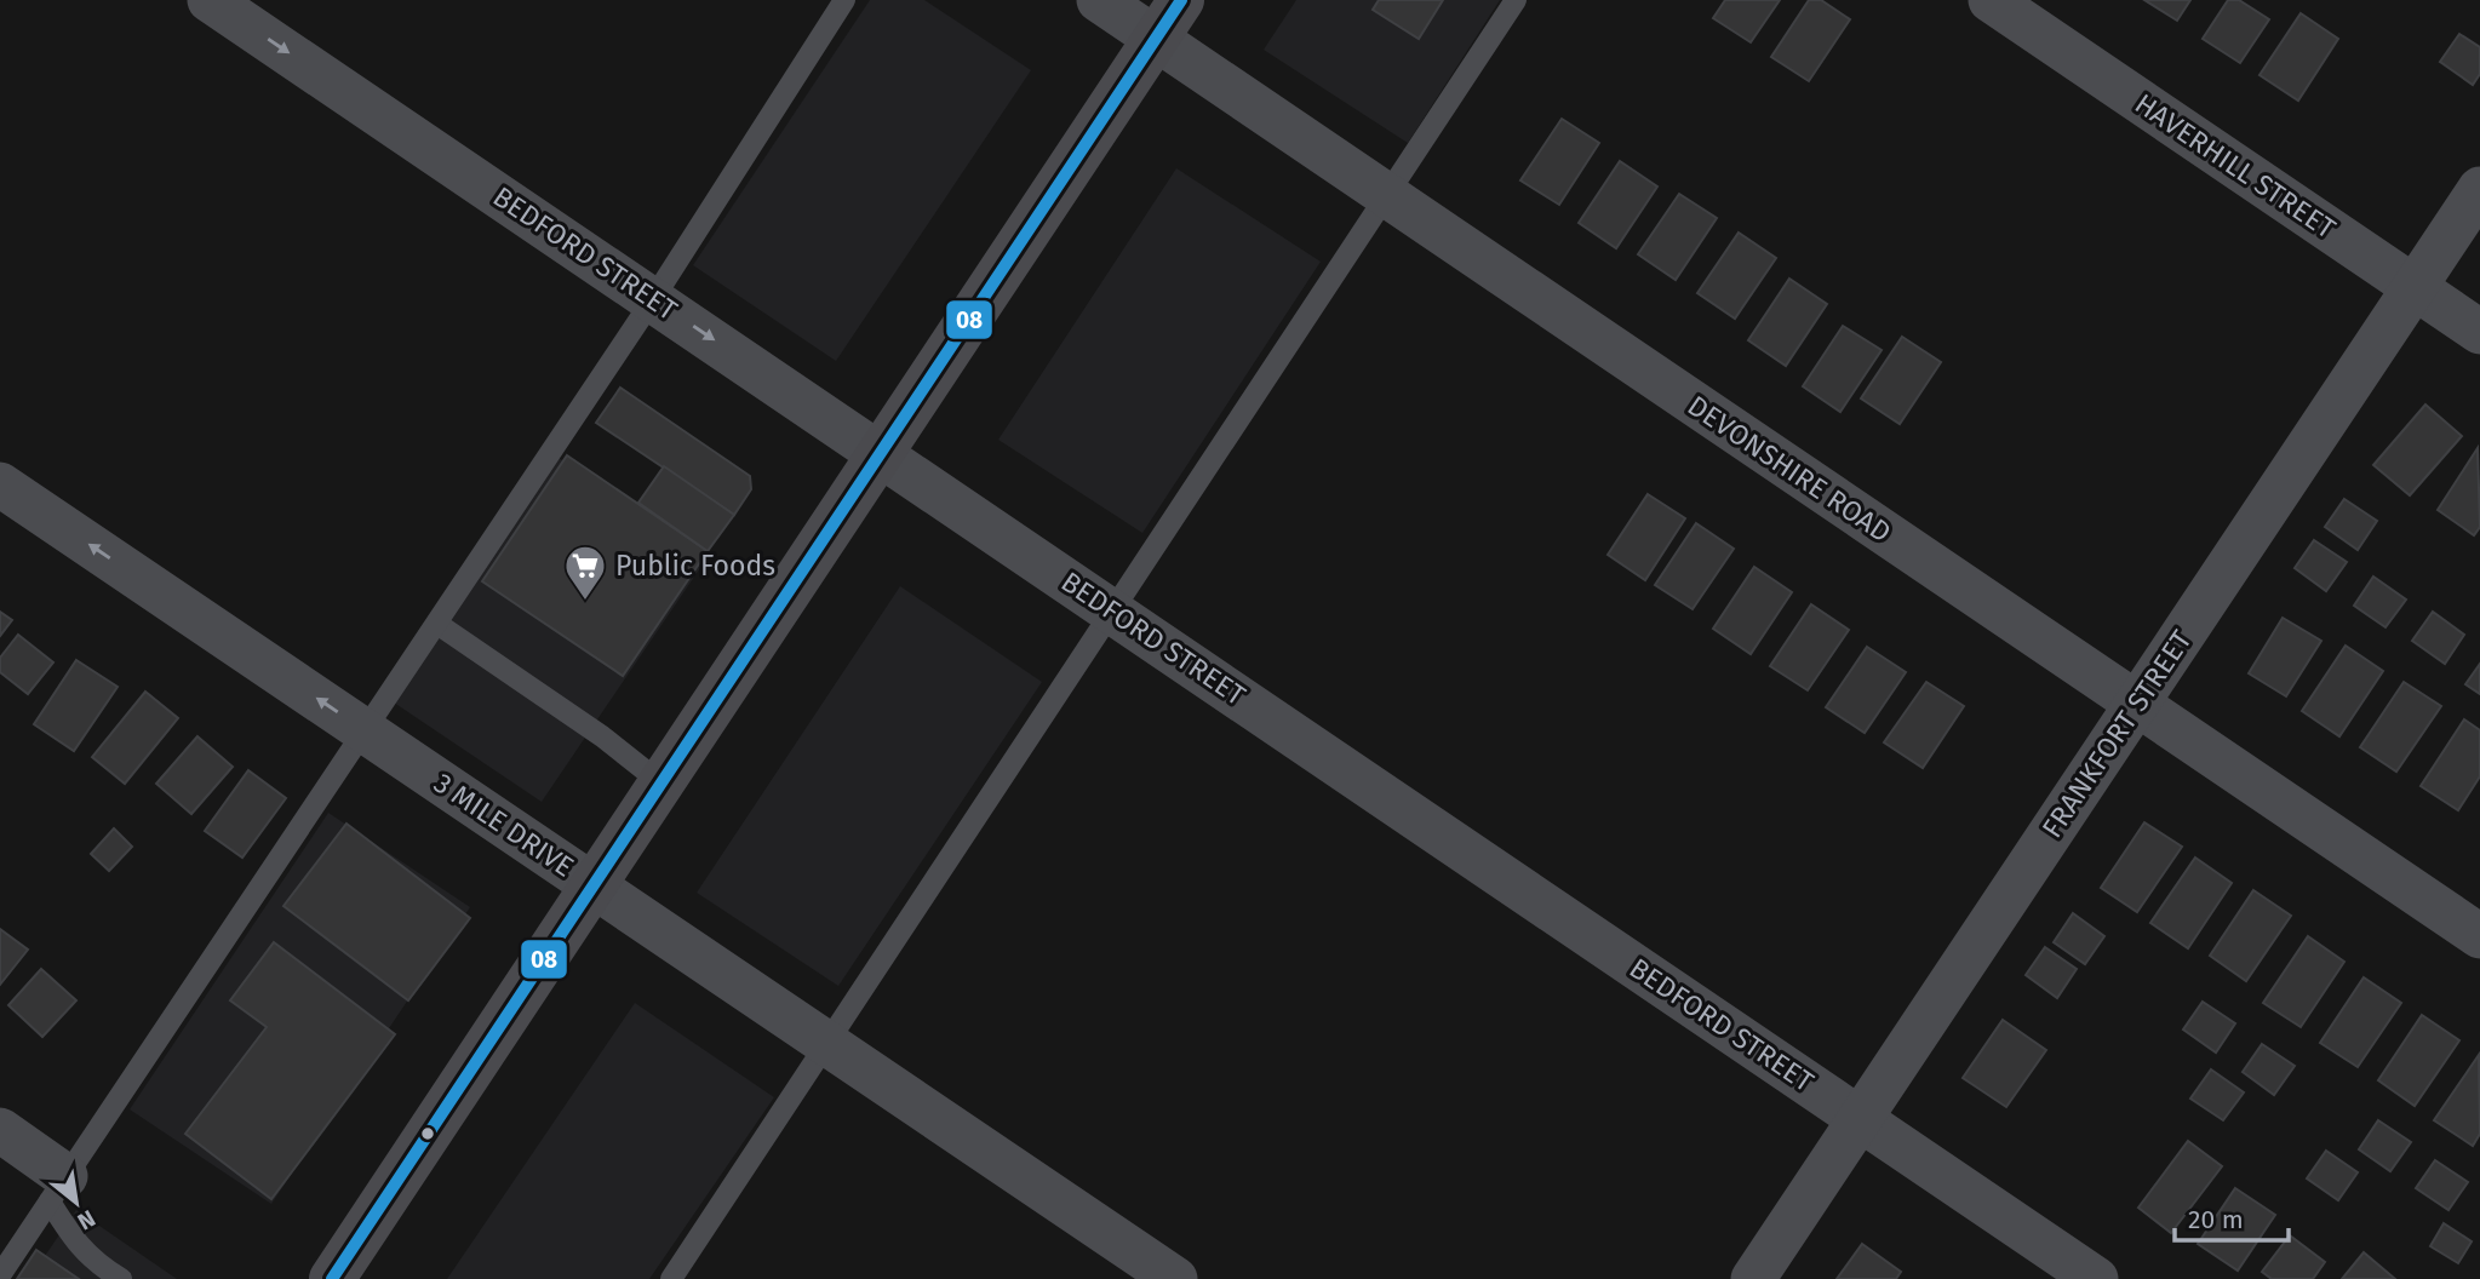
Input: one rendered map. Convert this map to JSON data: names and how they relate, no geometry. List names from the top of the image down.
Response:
{
  "streets": {
    "street": [
      "HAVERHILL STREET",
      "BEDFORD STREET",
      "DEVONSHIRE ROAD",
      "FRANKFORT STREET",
      "3 MILE DRIVE"
    ]
  },
  "crossings": [
    ["HAVERHILL STREET", "FRANKFORT STREET"],
    ["BEDFORD STREET", "FRANKFORT STREET"],
    ["DEVONSHIRE ROAD", "FRANKFORT STREET"]
  ],
  "one_way": ["BEDFORD STREET"],
  "places": {
    "supermarket": ["Public Foods"]
  },
  "lines": ["transit line 08"],
  "scale_bar": "20 m",
  "north": "bottom right"
}
